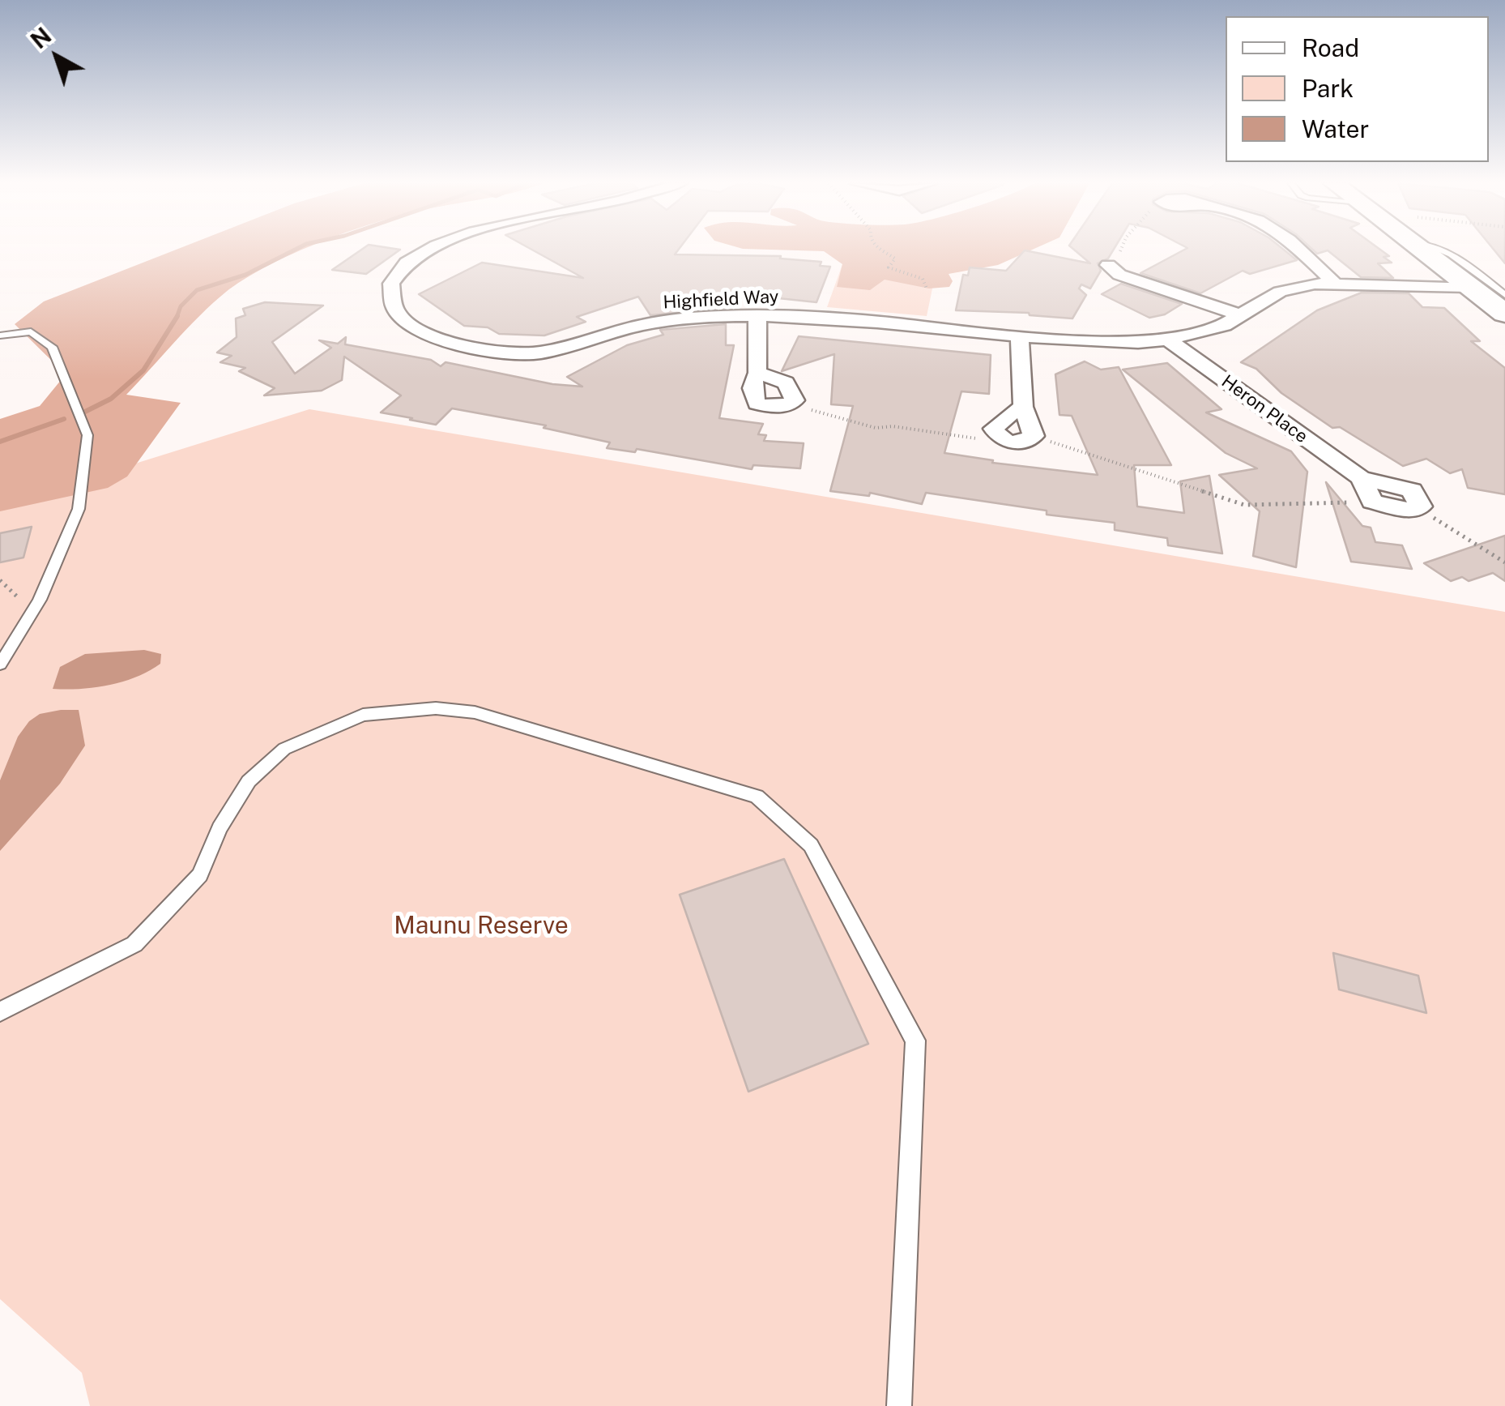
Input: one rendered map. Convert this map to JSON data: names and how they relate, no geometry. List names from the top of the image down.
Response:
{
  "streets": {
    "street": ["Highfield Way", "Heron Place"]
  },
  "crossings": [
    ["Highfield Way", "Heron Place"]
  ],
  "parks": ["Maunu Reserve"],
  "legend": ["Road", "Park", "Water"],
  "north": "top left"
}
